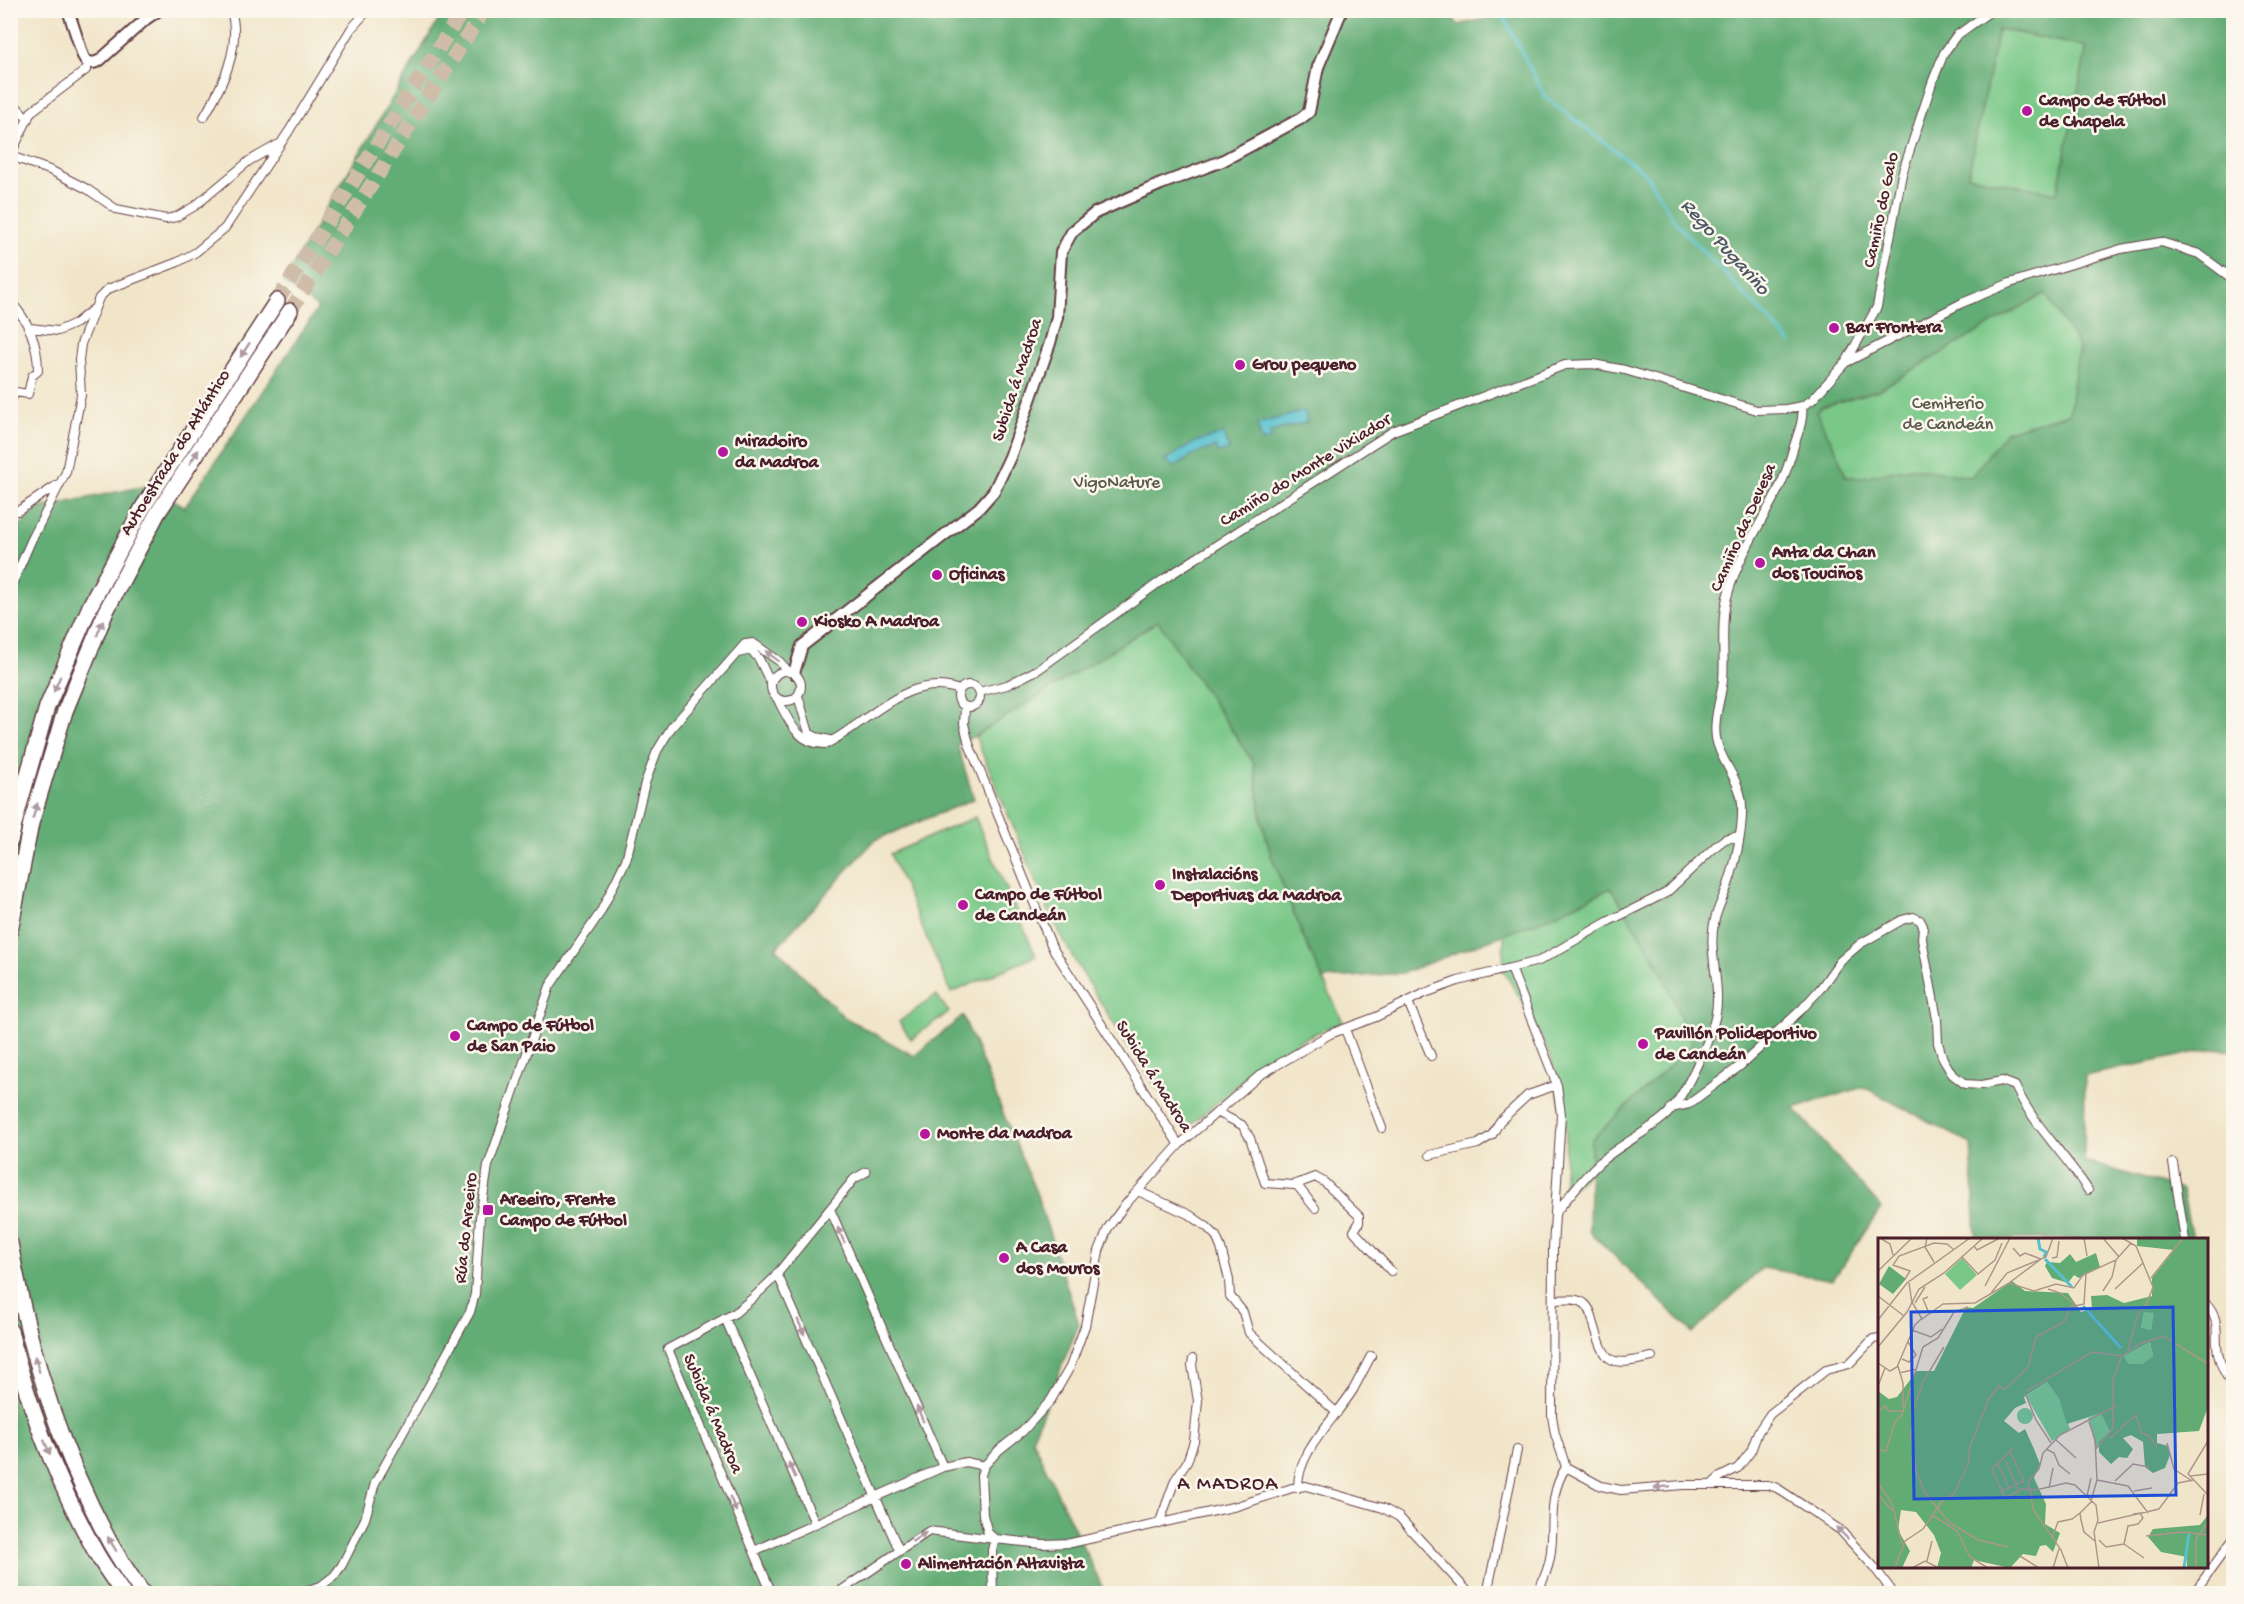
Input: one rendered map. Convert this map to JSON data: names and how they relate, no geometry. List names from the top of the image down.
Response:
{
  "streets": {
    "highway": ["Autoestrada do Atlántico"],
    "street": [
      "Camiño do Galo",
      "Subida á Madroa",
      "Camiño do Monte Vixiador",
      "Camiño da Devesa",
      "Rúa do Areeiro"
    ]
  },
  "crossings": [
    ["Subida á Madroa", "Camiño do Monte Vixiador"],
    ["Camiño do Monte Vixiador", "Camiño da Devesa"]
  ],
  "districts": ["A MADROA"],
  "water": ["Rego Pugariño"],
  "parks": ["Cemiterio de Candeán", "VigoNature"],
  "places": {
    "other": [
      "Campo de Fútbol de Chapela",
      "Bar Frontera",
      "Grou pequeno",
      "Miradoiro da Madroa",
      "Anta da Chan dos Touciños",
      "Oficinas",
      "Kiosko A Madroa",
      "Instalacións Deportivas da Madroa",
      "Campo de Fútbol de Candeán",
      "Campo de Fútbol de San Paio",
      "Pavillón Polideportivo de Candeán",
      "Monte da Madroa",
      "A Casa dos Mouros",
      "Alimentación Altavista"
    ],
    "transit": ["Areeiro, Frente Campo de Fútbol"]
  }
}
